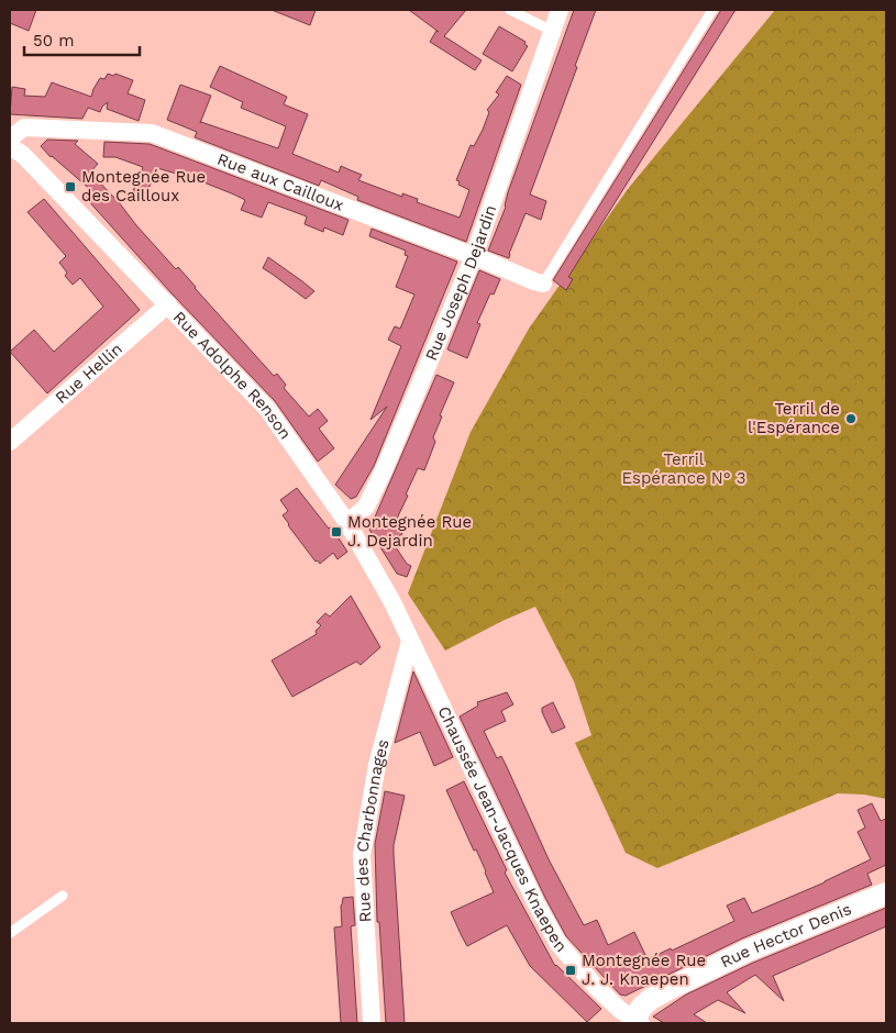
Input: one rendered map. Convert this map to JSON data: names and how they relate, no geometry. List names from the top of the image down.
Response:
{
  "streets": {
    "street": [
      "Rue aux Cailloux",
      "Rue Joseph Dejardin",
      "Rue Hellin",
      "Rue Adolphe Renson",
      "Chaussée Jean-Jacques Knaepen",
      "Rue des Charbonnages",
      "Rue Hector Denis"
    ]
  },
  "crossings": [
    ["Rue aux Cailloux", "Rue Joseph Dejardin"],
    ["Rue Joseph Dejardin", "Rue Adolphe Renson"],
    ["Rue Hellin", "Rue Adolphe Renson"],
    ["Rue Adolphe Renson", "Chaussée Jean-Jacques Knaepen"],
    ["Rue Adolphe Renson", "Rue des Charbonnages"],
    ["Chaussée Jean-Jacques Knaepen", "Rue des Charbonnages"],
    ["Chaussée Jean-Jacques Knaepen", "Rue Hector Denis"]
  ],
  "parks": ["Terril Espérance N° 3"],
  "places": {
    "transit": ["Montegnée Rue des Cailloux", "Montegnée Rue J. Dejardin", "Montegnée Rue J. J. Knaepen"],
    "other": ["Terril de l'Espérance"]
  },
  "scale_bar": "50 m"
}
